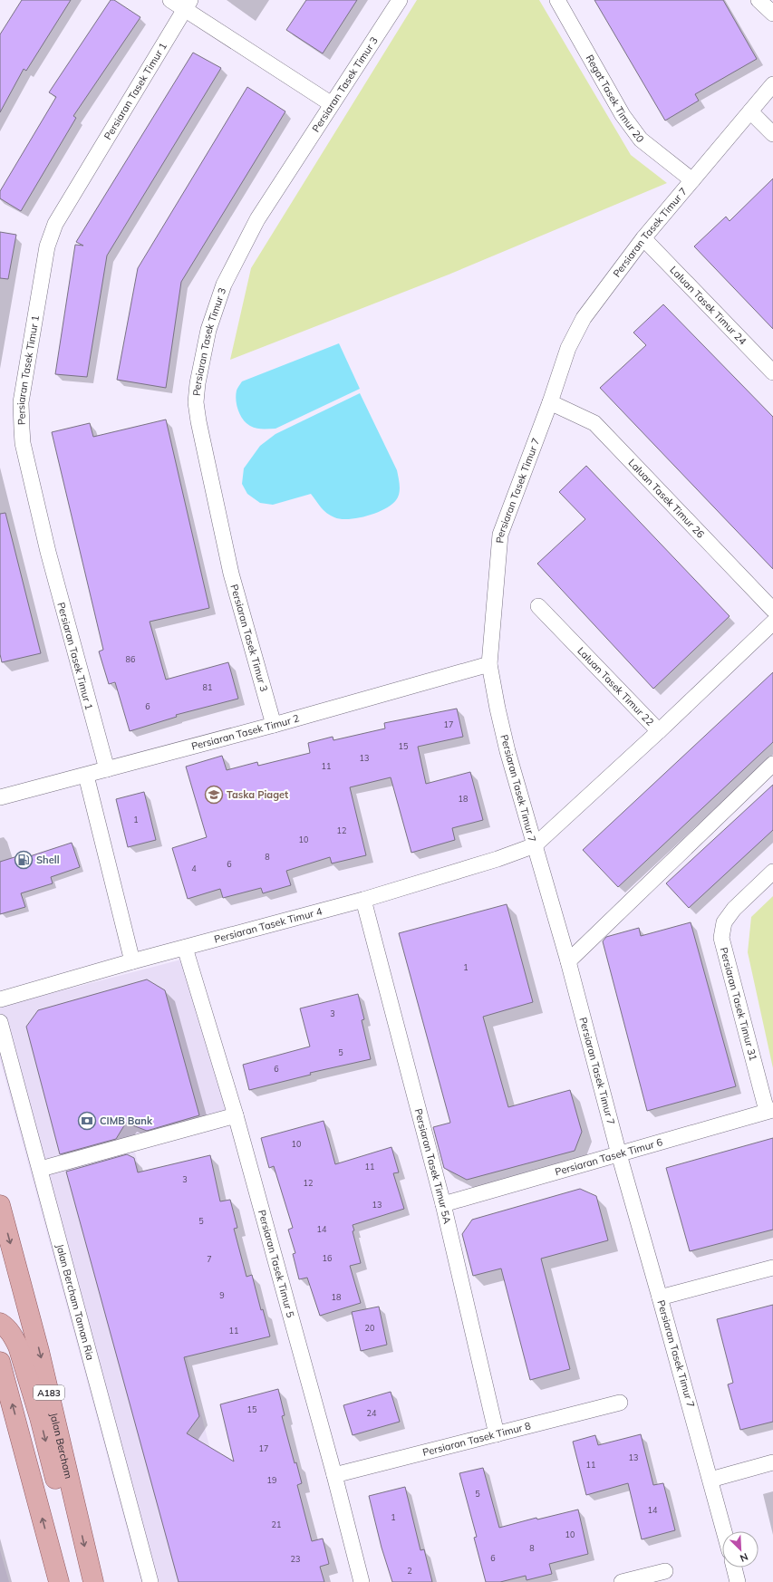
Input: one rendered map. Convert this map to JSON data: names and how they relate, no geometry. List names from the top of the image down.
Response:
{
  "streets": {
    "main road": ["A183", "Jalan Bercham"],
    "street": [
      "Persiaran Tasek Timur 3",
      "Persiaran Tasek Timur 1",
      "Regat Tasek Timur 20",
      "Persiaran Tasek Timur 7",
      "Laluan Tasek Timur 24",
      "Laluan Tasek Timur 26",
      "Laluan Tasek Timur 22",
      "Persiaran Tasek Timur 2",
      "Persiaran Tasek Timur 4",
      "Persiaran Tasek Timur 31",
      "Persiaran Tasek Timur 6",
      "Persiaran Tasek Timur 5A",
      "Persiaran Tasek Timur 5",
      "Jalan Bercham Taman Ria",
      "Persiaran Tasek Timur 8"
    ]
  },
  "crossings": [
    ["Persiaran Tasek Timur 3", "Persiaran Tasek Timur 2"],
    ["Persiaran Tasek Timur 1", "Persiaran Tasek Timur 2"],
    ["Regat Tasek Timur 20", "Persiaran Tasek Timur 7"],
    ["Persiaran Tasek Timur 7", "Laluan Tasek Timur 24"],
    ["Persiaran Tasek Timur 7", "Laluan Tasek Timur 26"],
    ["Persiaran Tasek Timur 7", "Persiaran Tasek Timur 2"],
    ["Persiaran Tasek Timur 7", "Persiaran Tasek Timur 4"],
    ["Persiaran Tasek Timur 7", "Persiaran Tasek Timur 6"],
    ["Persiaran Tasek Timur 4", "Persiaran Tasek Timur 5A"],
    ["Persiaran Tasek Timur 4", "Persiaran Tasek Timur 5"],
    ["Persiaran Tasek Timur 31", "Persiaran Tasek Timur 6"],
    ["Persiaran Tasek Timur 6", "Persiaran Tasek Timur 5A"],
    ["Persiaran Tasek Timur 5A", "Persiaran Tasek Timur 8"],
    ["Persiaran Tasek Timur 5", "Persiaran Tasek Timur 8"]
  ],
  "places": {
    "school or university": ["Taska Piaget"],
    "fuel station": ["Shell"],
    "bank": ["CIMB Bank"]
  },
  "house_numbers": [
    "86",
    "81",
    "6",
    "17",
    "15",
    "13",
    "11",
    "18",
    "1",
    "12",
    "10",
    "8",
    "6",
    "4",
    "1",
    "3",
    "5",
    "6",
    "10",
    "11",
    "3",
    "12",
    "13",
    "5",
    "14",
    "16",
    "7",
    "9",
    "18",
    "20",
    "11",
    "15",
    "24",
    "17",
    "13",
    "11",
    "19",
    "5",
    "14",
    "1",
    "21",
    "10",
    "8",
    "6",
    "23",
    "2"
  ],
  "north": "bottom right"
}
